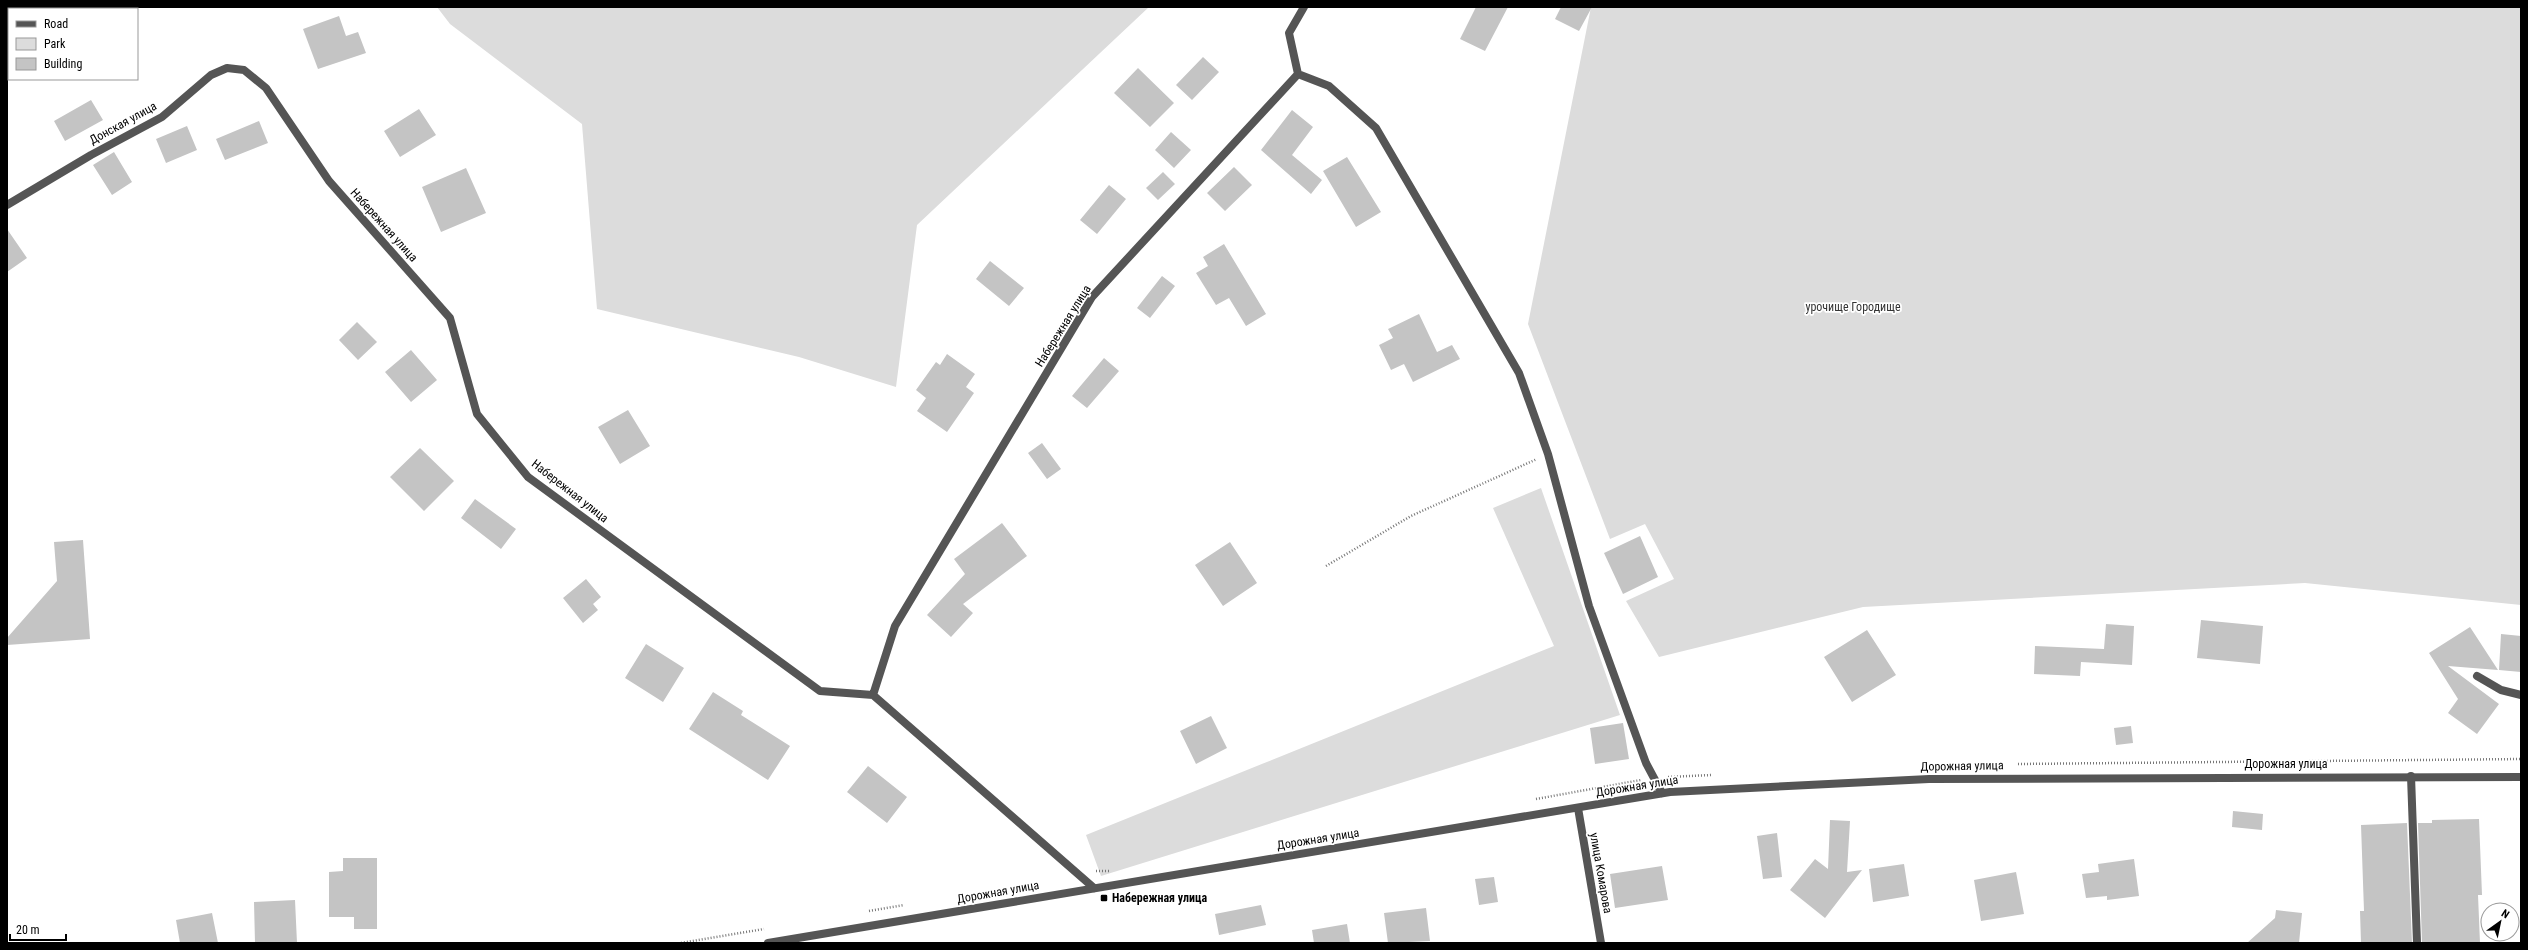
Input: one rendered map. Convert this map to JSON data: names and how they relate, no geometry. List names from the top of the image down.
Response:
{
  "streets": {
    "street": [
      "Донская улица",
      "Набережная улица",
      "Дорожная улица",
      "улица Комарова"
    ]
  },
  "crossings": [
    ["Донская улица", "Набережная улица"],
    ["Дорожная улица", "улица Комарова"]
  ],
  "parks": ["урочище Городище"],
  "places": {
    "transit": ["Набережная улица"]
  },
  "legend": ["Road", "Park", "Building"],
  "scale_bar": "20 m",
  "north": "top right"
}
